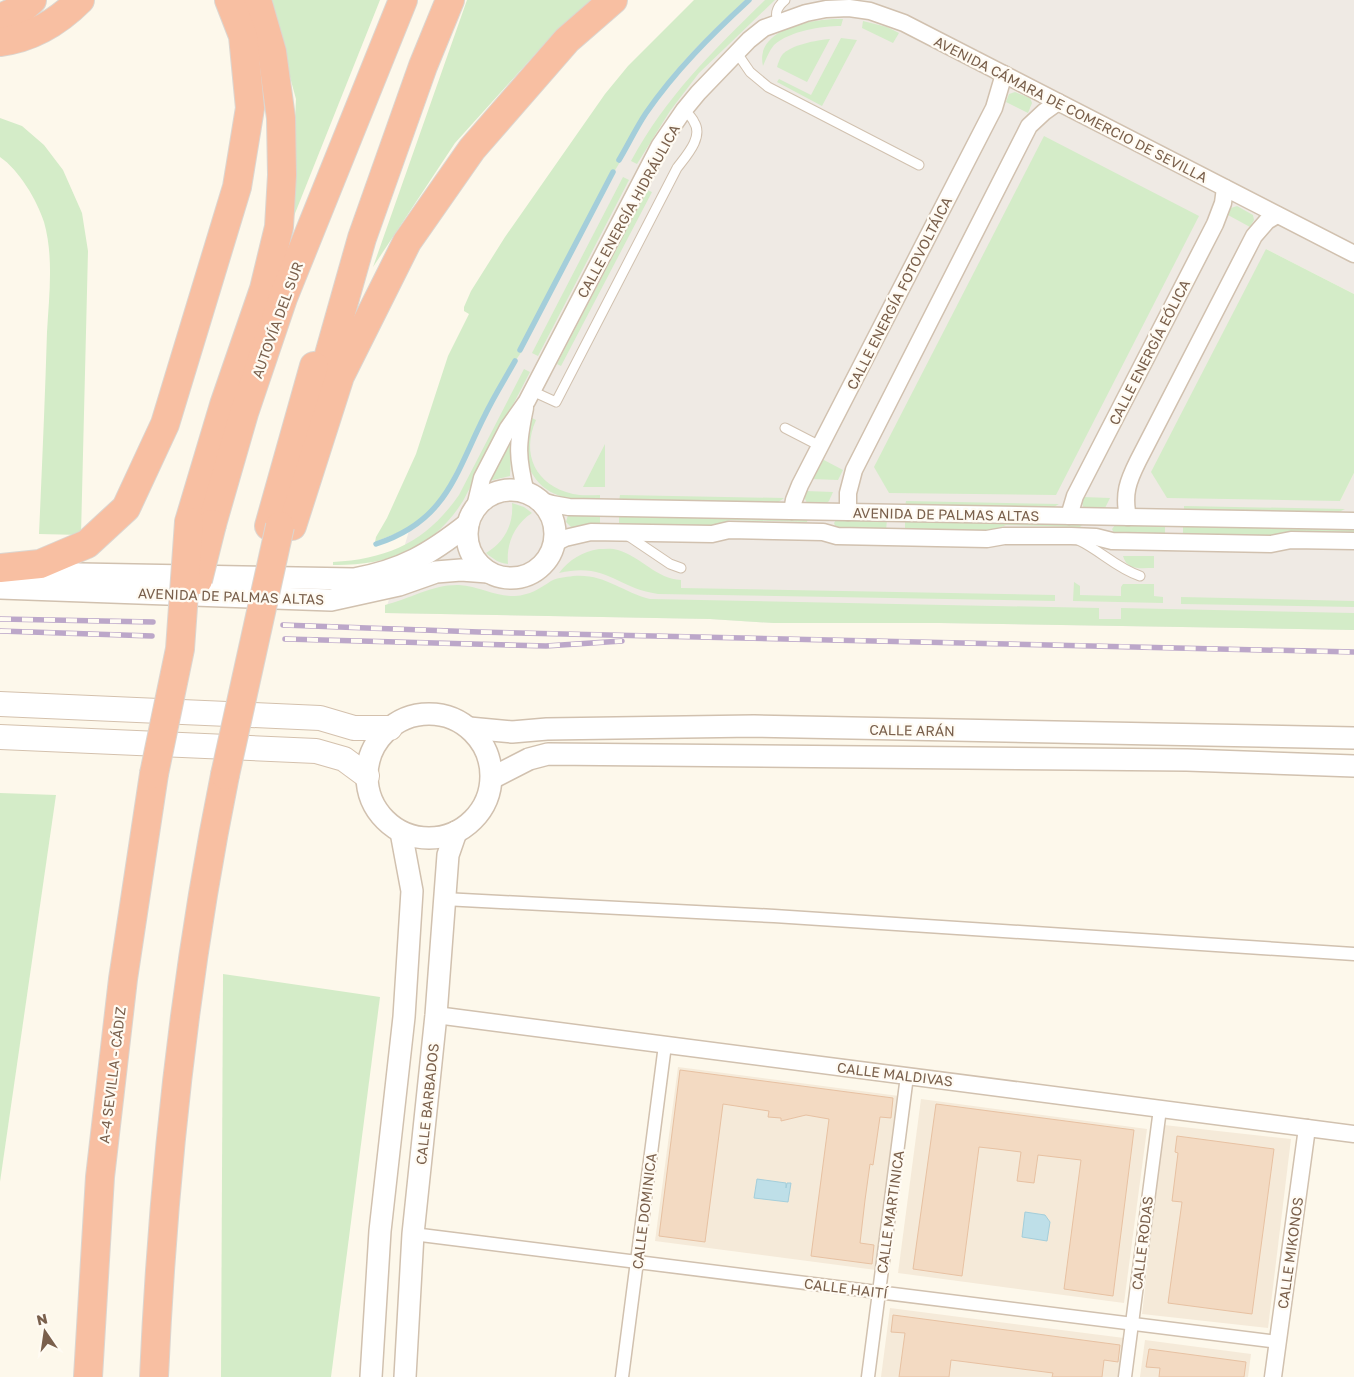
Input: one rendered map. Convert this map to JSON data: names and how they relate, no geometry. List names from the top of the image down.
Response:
{
  "streets": {
    "highway": ["AUTOVÍA DEL SUR", "A-4 SEVILLA - CÁDIZ"],
    "street": [
      "AVENIDA CÁMARA DE COMERCIO DE SEVILLA",
      "CALLE ENERGÍA HIDRÁULICA",
      "CALLE ENERGÍA FOTOVOLTÁICA",
      "CALLE ENERGÍA EÓLICA",
      "AVENIDA DE PALMAS ALTAS",
      "CALLE ARÁN",
      "CALLE MALDIVAS",
      "CALLE BARBADOS",
      "CALLE DOMINICA",
      "CALLE MARTINICA",
      "CALLE RODAS",
      "CALLE MIKONOS",
      "CALLE HAITÍ"
    ]
  },
  "crossings": [
    ["AVENIDA CÁMARA DE COMERCIO DE SEVILLA", "CALLE ENERGÍA HIDRÁULICA"],
    ["AVENIDA CÁMARA DE COMERCIO DE SEVILLA", "CALLE ENERGÍA FOTOVOLTÁICA"],
    ["AVENIDA CÁMARA DE COMERCIO DE SEVILLA", "CALLE ENERGÍA EÓLICA"],
    ["CALLE ENERGÍA HIDRÁULICA", "AVENIDA DE PALMAS ALTAS"],
    ["CALLE ENERGÍA FOTOVOLTÁICA", "AVENIDA DE PALMAS ALTAS"],
    ["AUTOVÍA DEL SUR", "A-4 SEVILLA - CÁDIZ"],
    ["CALLE ENERGÍA EÓLICA", "AVENIDA DE PALMAS ALTAS"],
    ["CALLE ARÁN", "CALLE BARBADOS"],
    ["CALLE MALDIVAS", "CALLE BARBADOS"],
    ["CALLE MALDIVAS", "CALLE DOMINICA"],
    ["CALLE MALDIVAS", "CALLE MARTINICA"],
    ["CALLE MALDIVAS", "CALLE RODAS"],
    ["CALLE MALDIVAS", "CALLE MIKONOS"],
    ["CALLE BARBADOS", "CALLE HAITÍ"],
    ["CALLE DOMINICA", "CALLE HAITÍ"],
    ["CALLE MARTINICA", "CALLE HAITÍ"],
    ["CALLE RODAS", "CALLE HAITÍ"],
    ["CALLE MIKONOS", "CALLE HAITÍ"]
  ],
  "north": "top"
}
